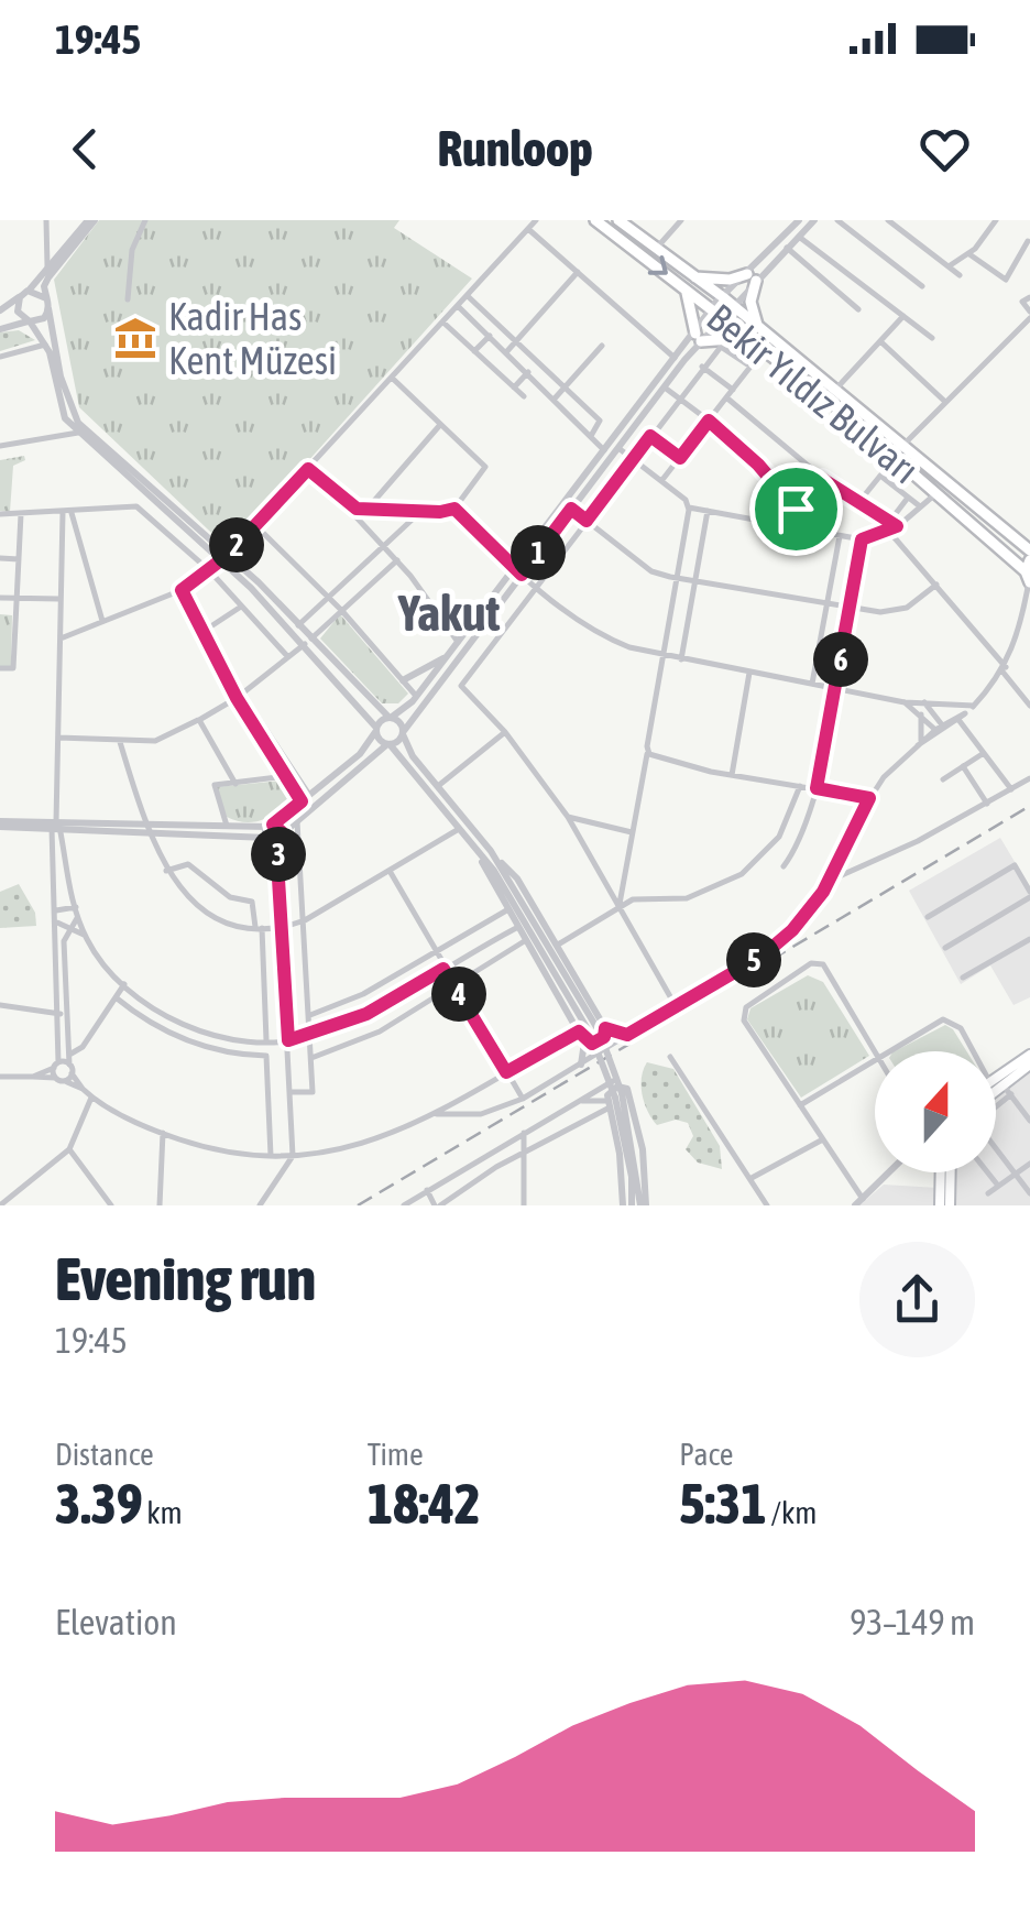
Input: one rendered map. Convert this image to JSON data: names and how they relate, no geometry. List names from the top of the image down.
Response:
{
  "streets": {
    "main road": ["Bekir Yıldız Bulvarı"]
  },
  "districts": ["Yakut"],
  "places": {
    "museum": ["Kadir Has Kent Müzesi"]
  },
  "north": "top",
  "page": {
    "status": "19:45",
    "header": "Runloop",
    "pins": [
      "2",
      "1",
      "6",
      "3",
      "5",
      "4"
    ],
    "heading": ["Evening run", "19:45"],
    "stats": [
      ["Distance", "3.39 km"],
      ["Time", "18:42"],
      ["Pace", "5:31 /km"]
    ],
    "chart": ["Elevation", "93–149 m"]
  }
}
